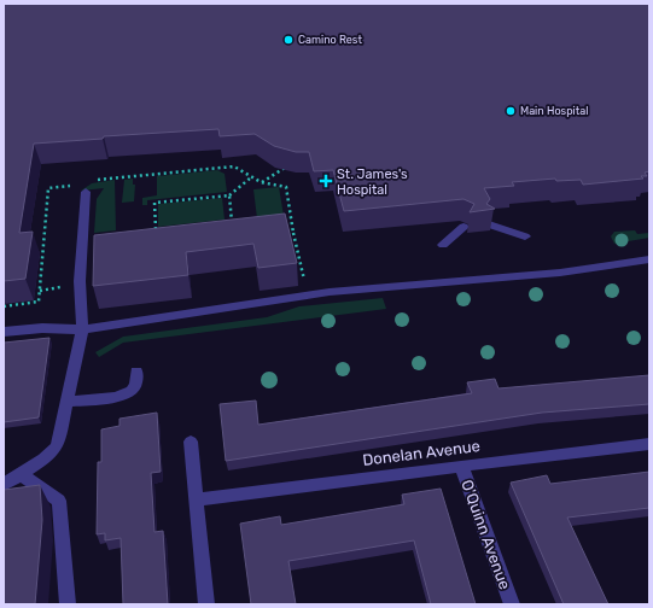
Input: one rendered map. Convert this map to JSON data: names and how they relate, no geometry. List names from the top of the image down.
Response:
{
  "streets": {
    "street": ["Donelan Avenue", "O'Quinn Avenue"]
  },
  "crossings": [
    ["Donelan Avenue", "O'Quinn Avenue"]
  ],
  "places": {
    "other": ["Camino Rest", "Main Hospital"],
    "health": ["St. James's Hospital"]
  }
}
